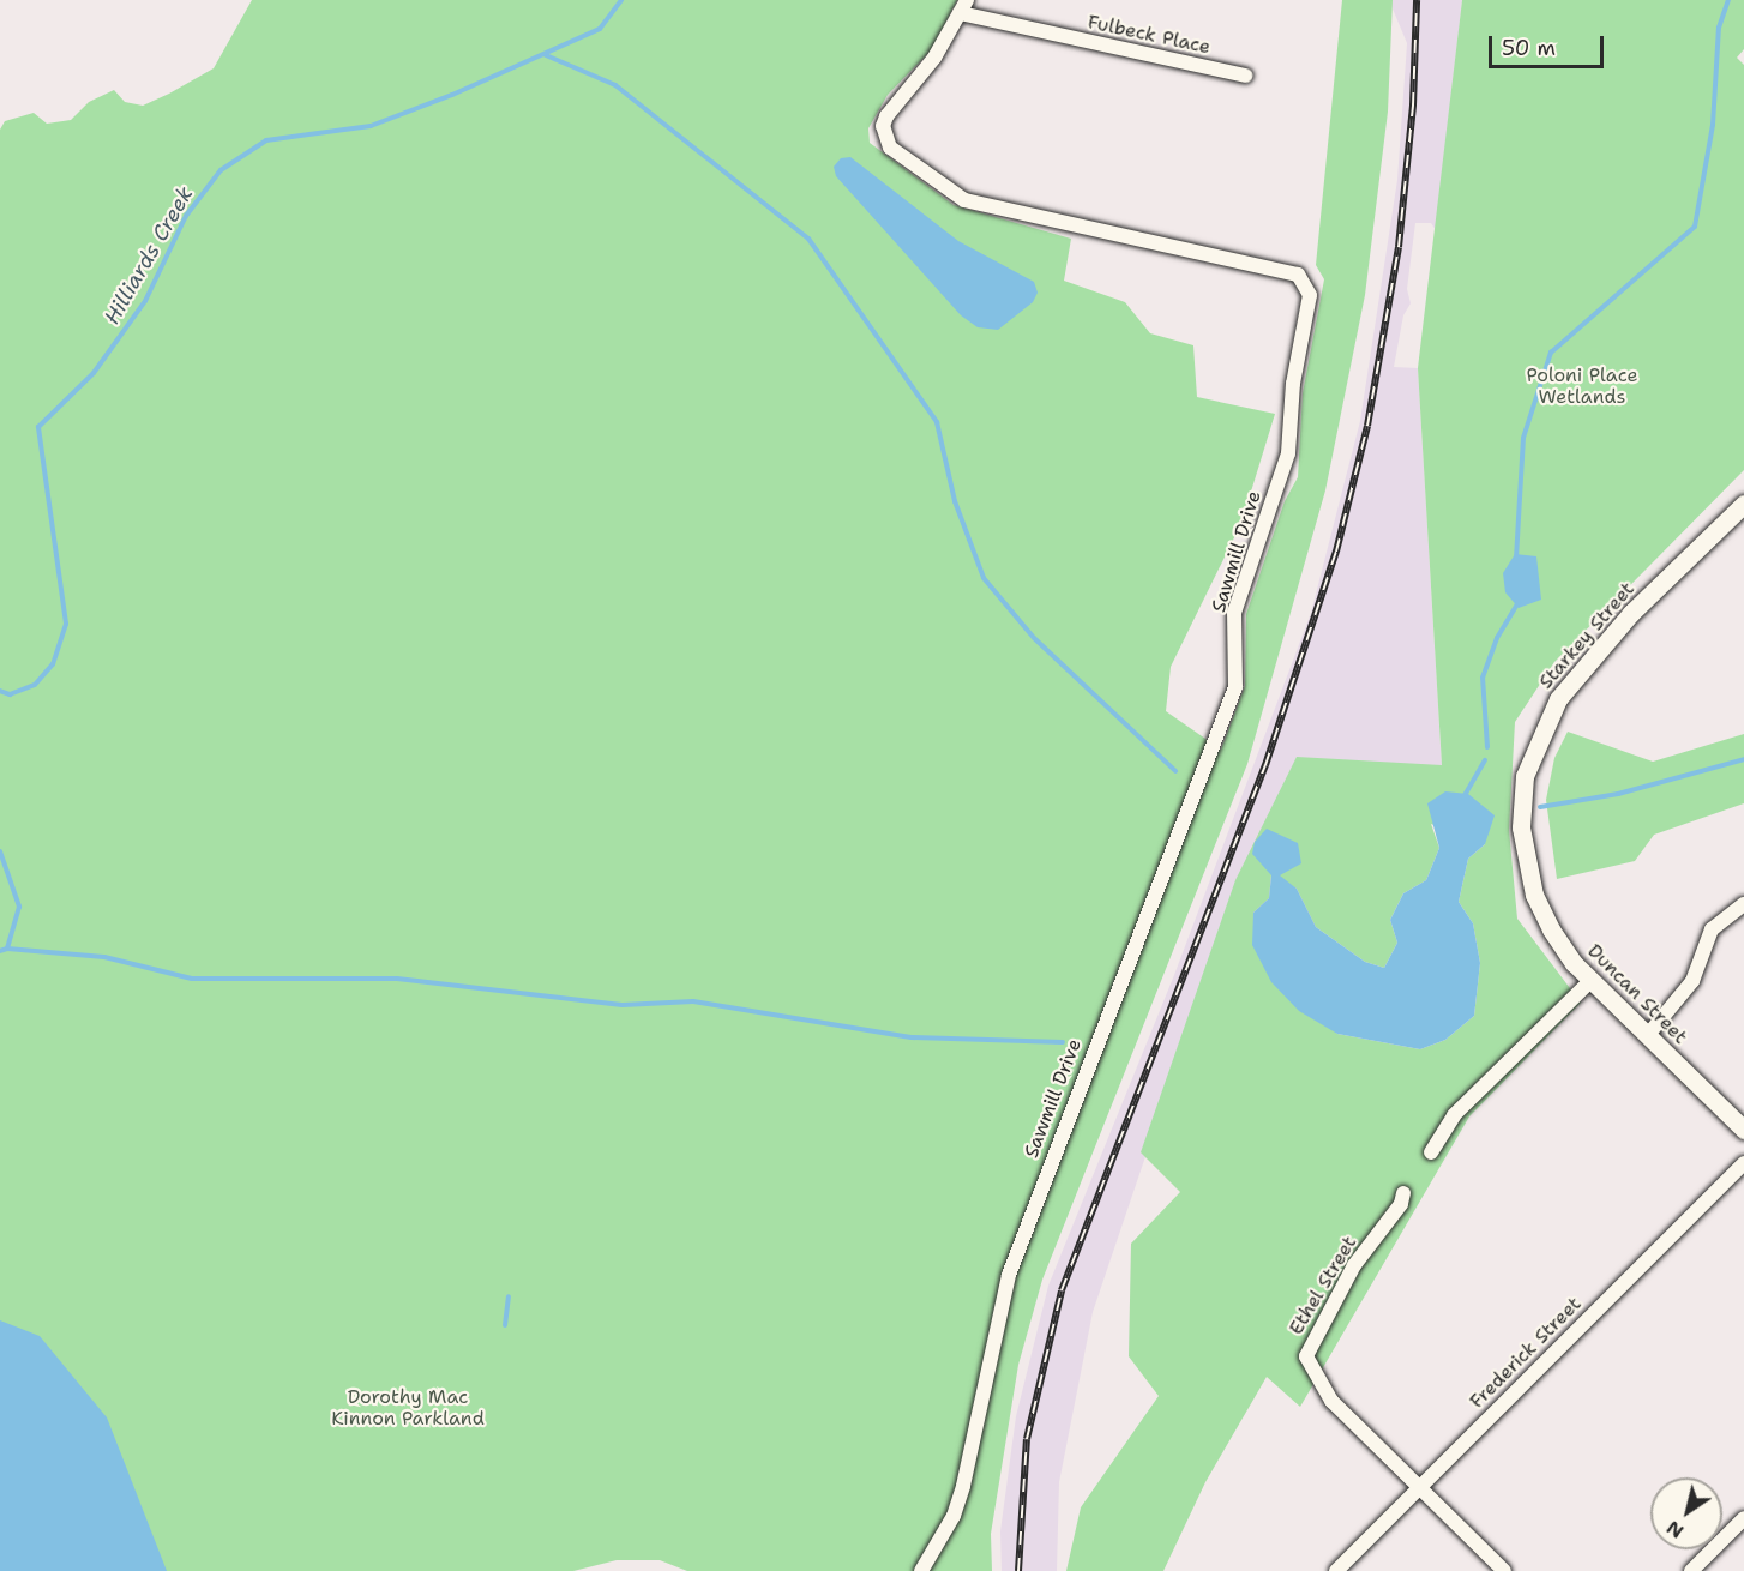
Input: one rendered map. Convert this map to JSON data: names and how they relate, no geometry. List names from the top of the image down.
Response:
{
  "streets": {
    "street": [
      "Fulbeck Place",
      "Sawmill Drive",
      "Starkey Street",
      "Duncan Street",
      "Ethel Street",
      "Frederick Street"
    ]
  },
  "crossings": [
    ["Fulbeck Place", "Sawmill Drive"],
    ["Starkey Street", "Duncan Street"],
    ["Ethel Street", "Frederick Street"]
  ],
  "water": ["Hilliards Creek"],
  "parks": ["Poloni Place Wetlands", "Dorothy Mac Kinnon Parkland"],
  "scale_bar": "50 m",
  "north": "bottom left"
}
